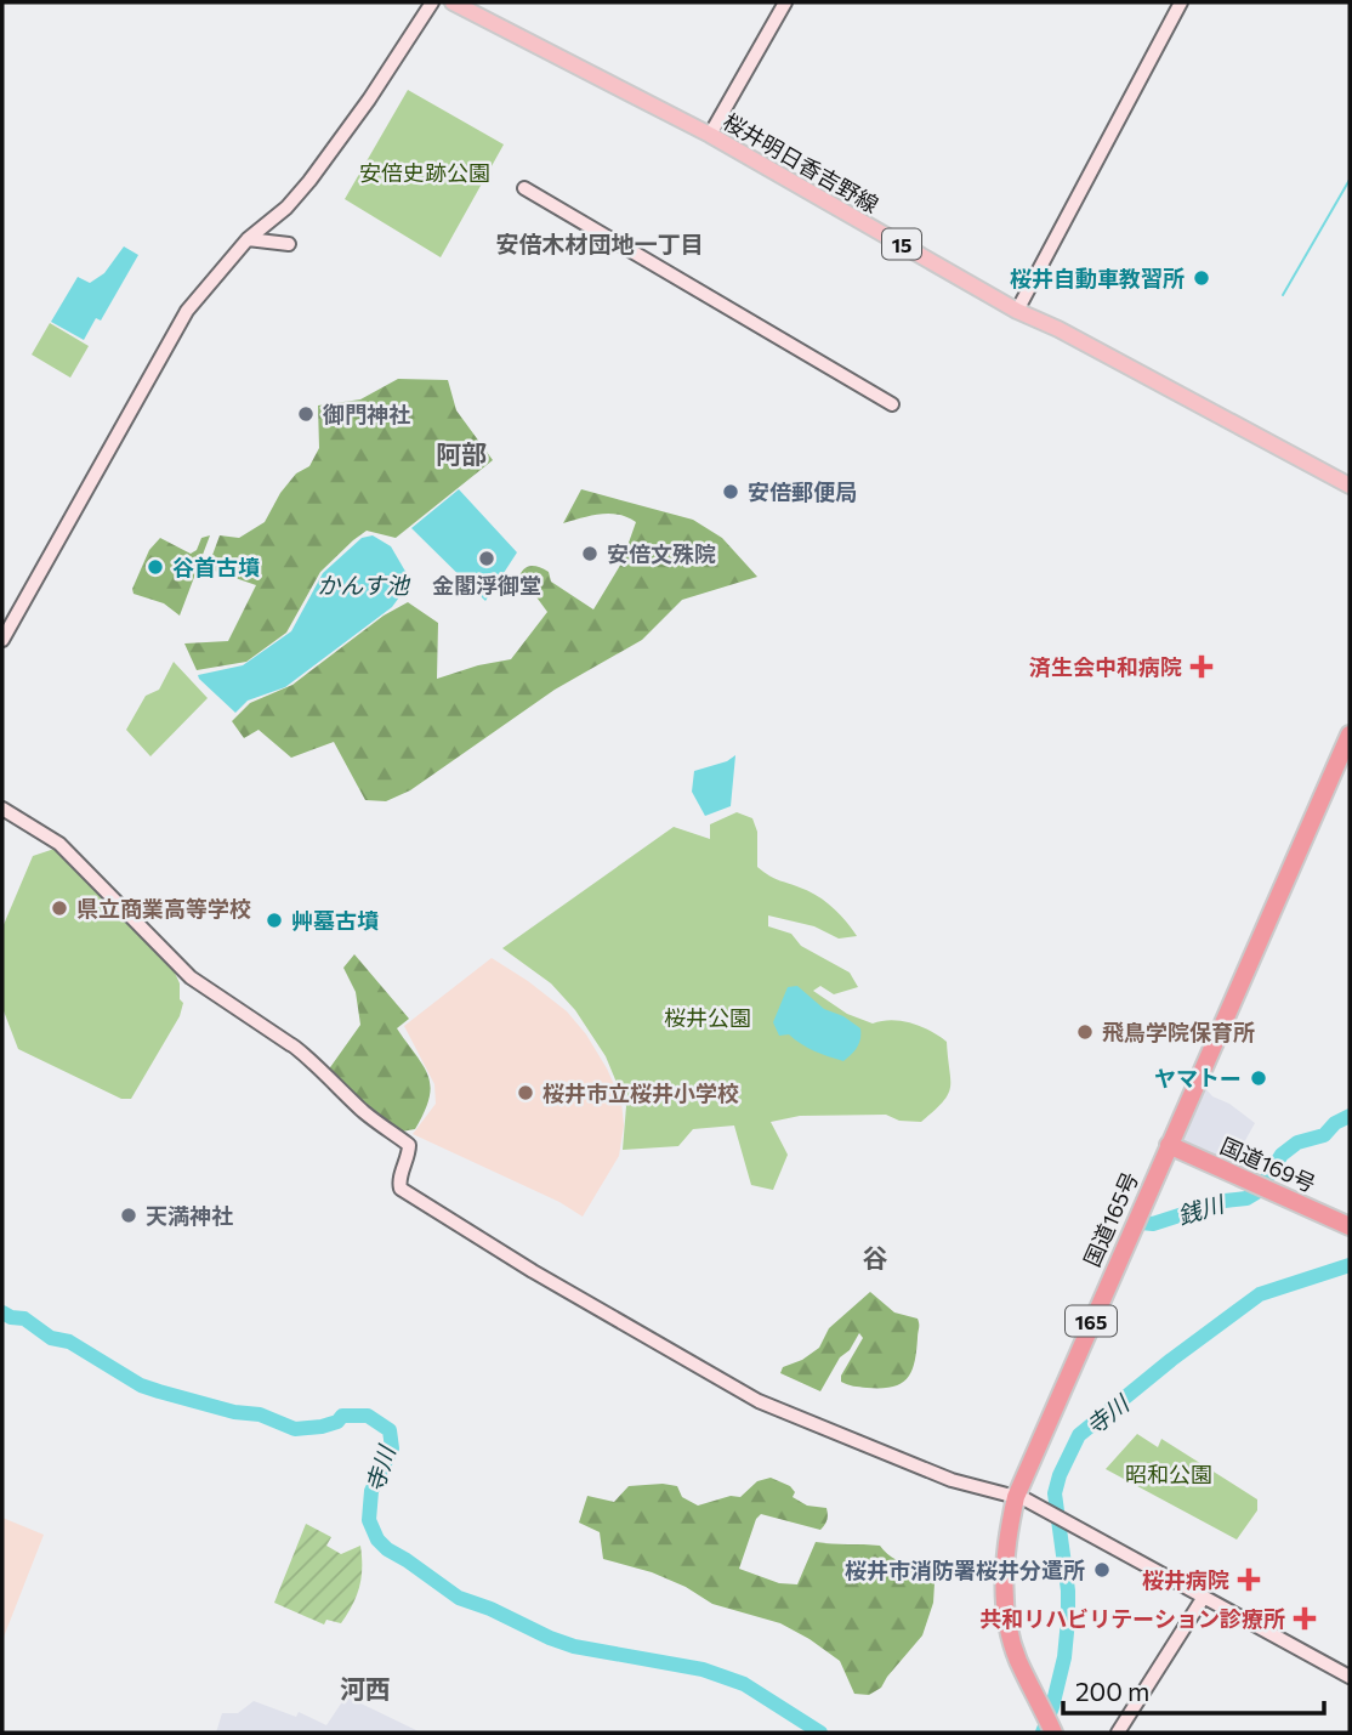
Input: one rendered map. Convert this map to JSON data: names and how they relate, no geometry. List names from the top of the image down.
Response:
{
  "streets": {
    "highway": ["国道169号", "国道165号", "165"],
    "main road": ["桜井明日香吉野線", "15"]
  },
  "crossings": [
    ["国道169号", "国道165号"]
  ],
  "districts": [
    "安倍木材団地一丁目",
    "阿部",
    "谷",
    "河西"
  ],
  "water": ["かんす池", "銭川", "寺川"],
  "parks": ["安倍史跡公園", "桜井公園", "昭和公園"],
  "places": {
    "other": [
      "桜井自動車教習所",
      "御門神社",
      "安倍郵便局",
      "安倍文殊院",
      "金閣浮御堂",
      "谷首古墳",
      "県立商業高等学校",
      "艸墓古墳",
      "飛鳥学院保育所",
      "ヤマトー",
      "桜井市立桜井小学校",
      "天満神社",
      "桜井市消防署桜井分遣所"
    ],
    "health": ["済生会中和病院", "桜井病院", "共和リハビリテーション診療所"]
  },
  "scale_bar": "200 m"
}
